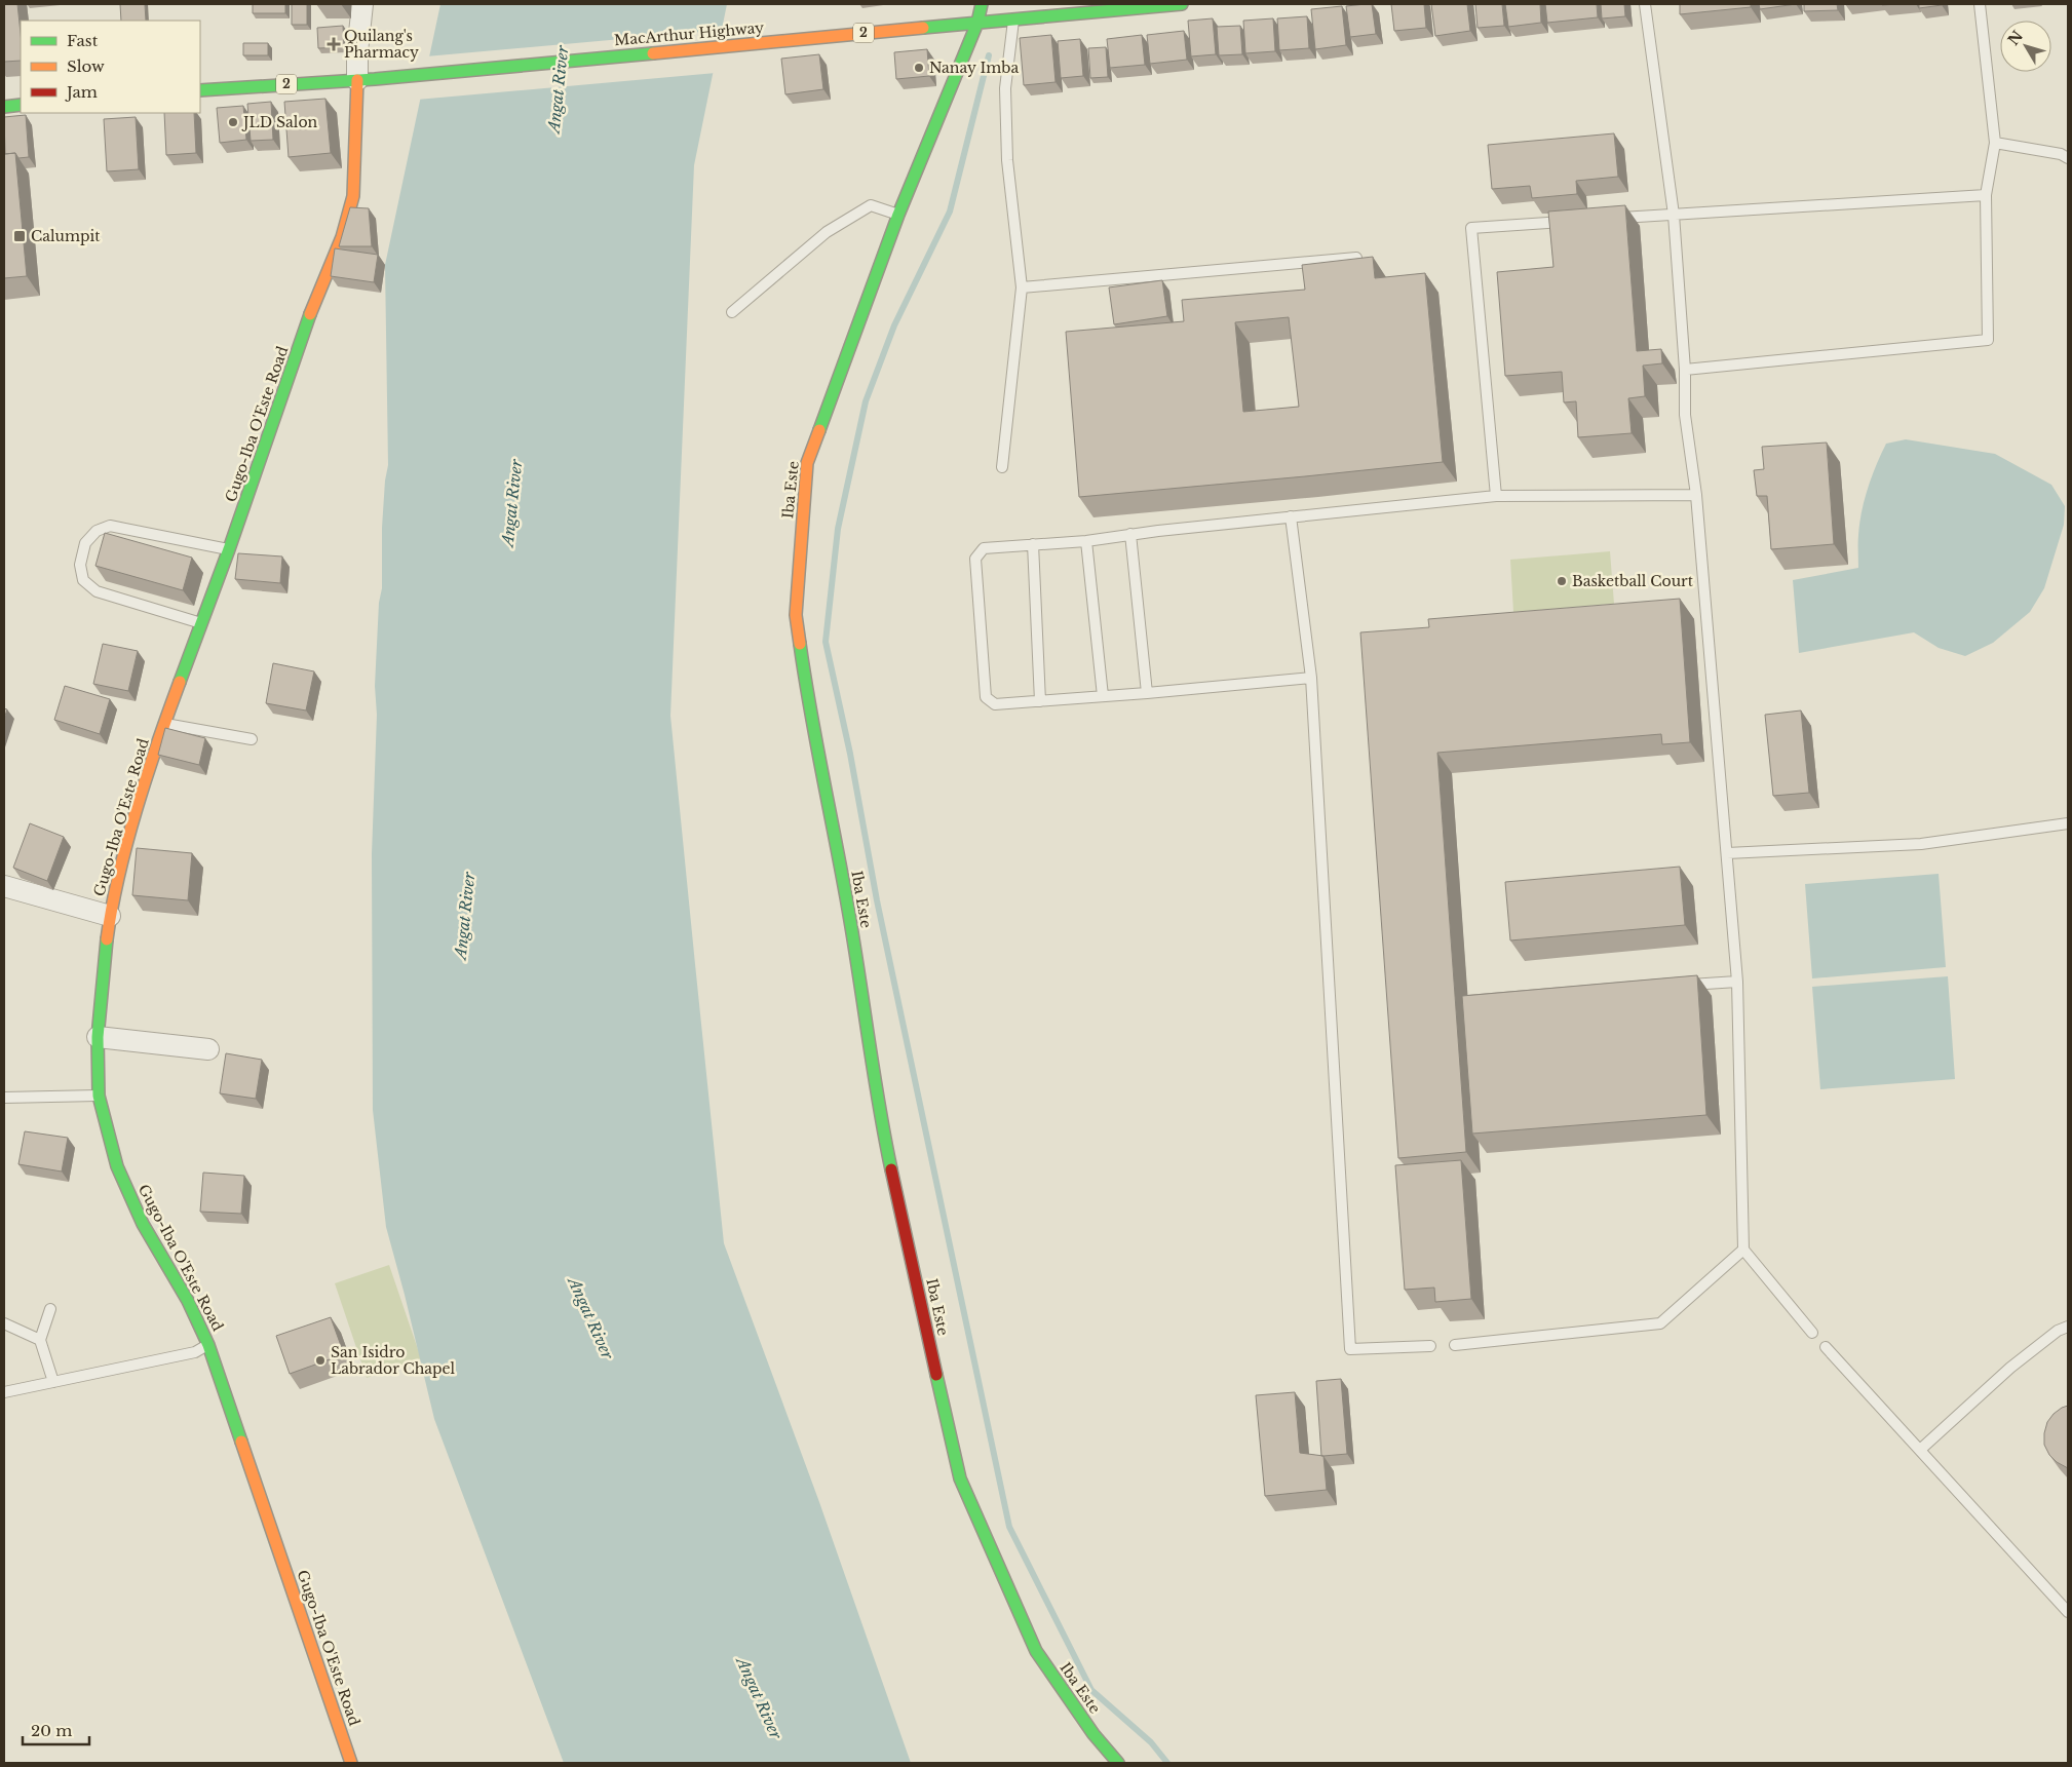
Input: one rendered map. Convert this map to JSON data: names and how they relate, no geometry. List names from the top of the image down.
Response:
{
  "streets": {
    "main road": [
      "2",
      "MacArthur Highway",
      "Gugo-Iba O'Este Road",
      "Iba Este"
    ]
  },
  "crossings": [
    ["MacArthur Highway", "Gugo-Iba O'Este Road"],
    ["MacArthur Highway", "Iba Este"]
  ],
  "water": ["Angat River"],
  "places": {
    "health": ["Quilang's Pharmacy"],
    "other": [
      "Nanay Imba",
      "JLD Salon",
      "Basketball Court",
      "San Isidro Labrador Chapel"
    ],
    "transit": ["Calumpit"]
  },
  "legend": ["Fast", "Slow", "Jam"],
  "scale_bar": "20 m",
  "north": "top left"
}
